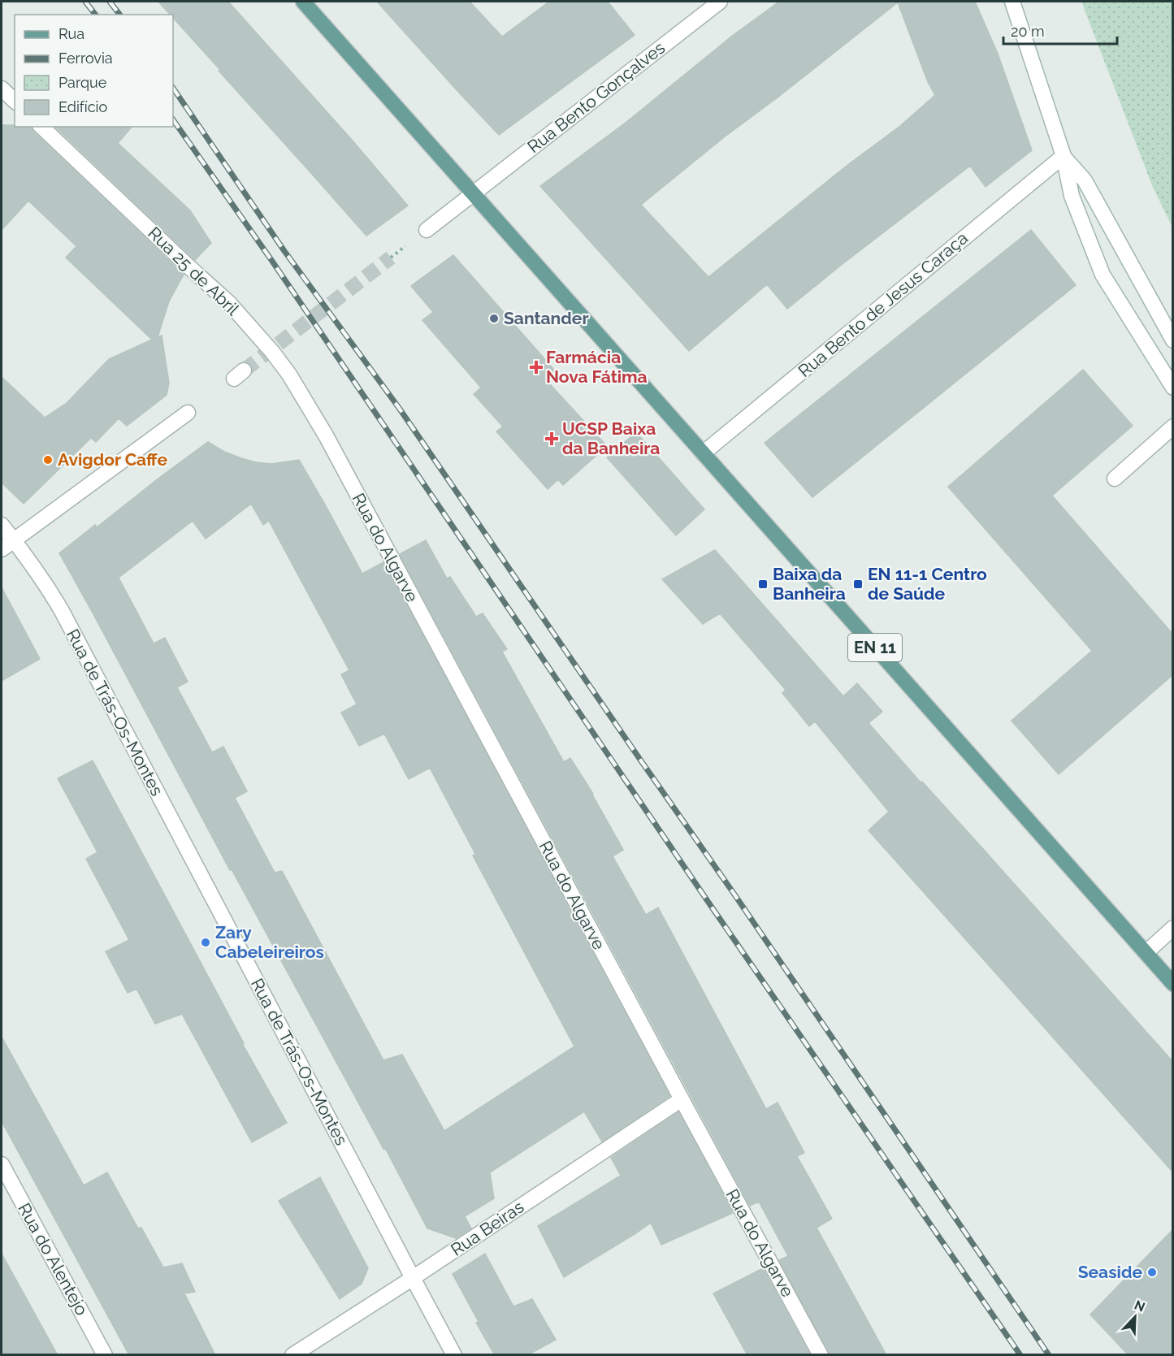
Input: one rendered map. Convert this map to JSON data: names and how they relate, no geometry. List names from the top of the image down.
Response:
{
  "streets": {
    "main road": ["EN 11"],
    "street": [
      "Rua Bento Gonçalves",
      "Rua 25 de Abril",
      "Rua Bento de Jesus Caraça",
      "Rua do Algarve",
      "Rua de Trás-Os-Montes",
      "Rua Beiras",
      "Rua do Alentejo"
    ]
  },
  "crossings": [
    ["Rua Bento Gonçalves", "EN 11"],
    ["Rua 25 de Abril", "Rua do Algarve"],
    ["Rua Bento de Jesus Caraça", "EN 11"],
    ["Rua do Algarve", "Rua Beiras"],
    ["Rua de Trás-Os-Montes", "Rua Beiras"]
  ],
  "places": {
    "other": [
      "Santander",
      "Avigdor Caffe",
      "Zary Cabeleireiros",
      "Seaside"
    ],
    "health": ["Farmácia Nova Fátima", "UCSP Baixa da Banheira"],
    "transit": ["Baixa da Banheira", "EN 11-1 Centro de Saúde"]
  },
  "legend": [
    "Rua",
    "Ferrovia",
    "Parque",
    "Edifício"
  ],
  "scale_bar": "20 m",
  "north": "top right"
}
